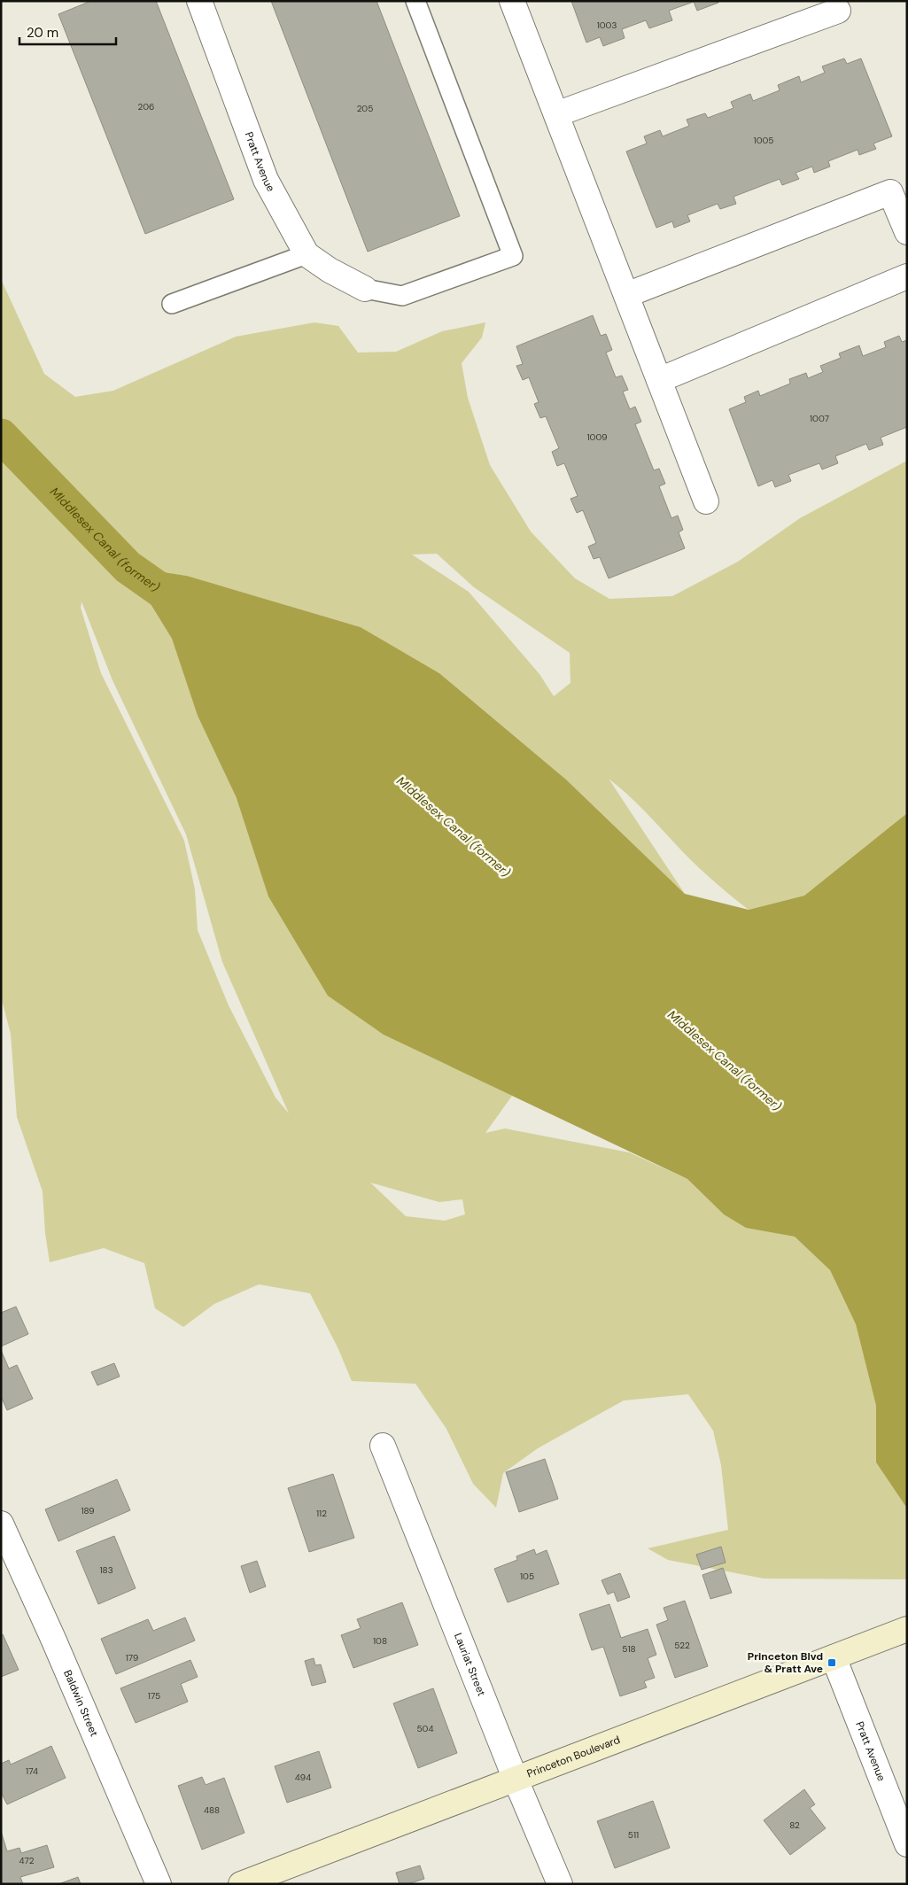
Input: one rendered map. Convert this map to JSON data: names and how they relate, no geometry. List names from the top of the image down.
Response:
{
  "streets": {
    "main road": ["Princeton Boulevard"],
    "street": ["Pratt Avenue", "Lauriat Street", "Baldwin Street"]
  },
  "crossings": [
    ["Pratt Avenue", "Princeton Boulevard"],
    ["Lauriat Street", "Princeton Boulevard"]
  ],
  "water": ["MIddlesex Canal (former)"],
  "places": {
    "transit": ["Princeton Blvd & Pratt Ave"]
  },
  "house_numbers": [
    "1003",
    "206",
    "205",
    "1005",
    "1007",
    "1009",
    "189",
    "112",
    "183",
    "105",
    "108",
    "522",
    "518",
    "179",
    "175",
    "504",
    "174",
    "494",
    "488",
    "82",
    "511",
    "472"
  ],
  "scale_bar": "20 m"
}
